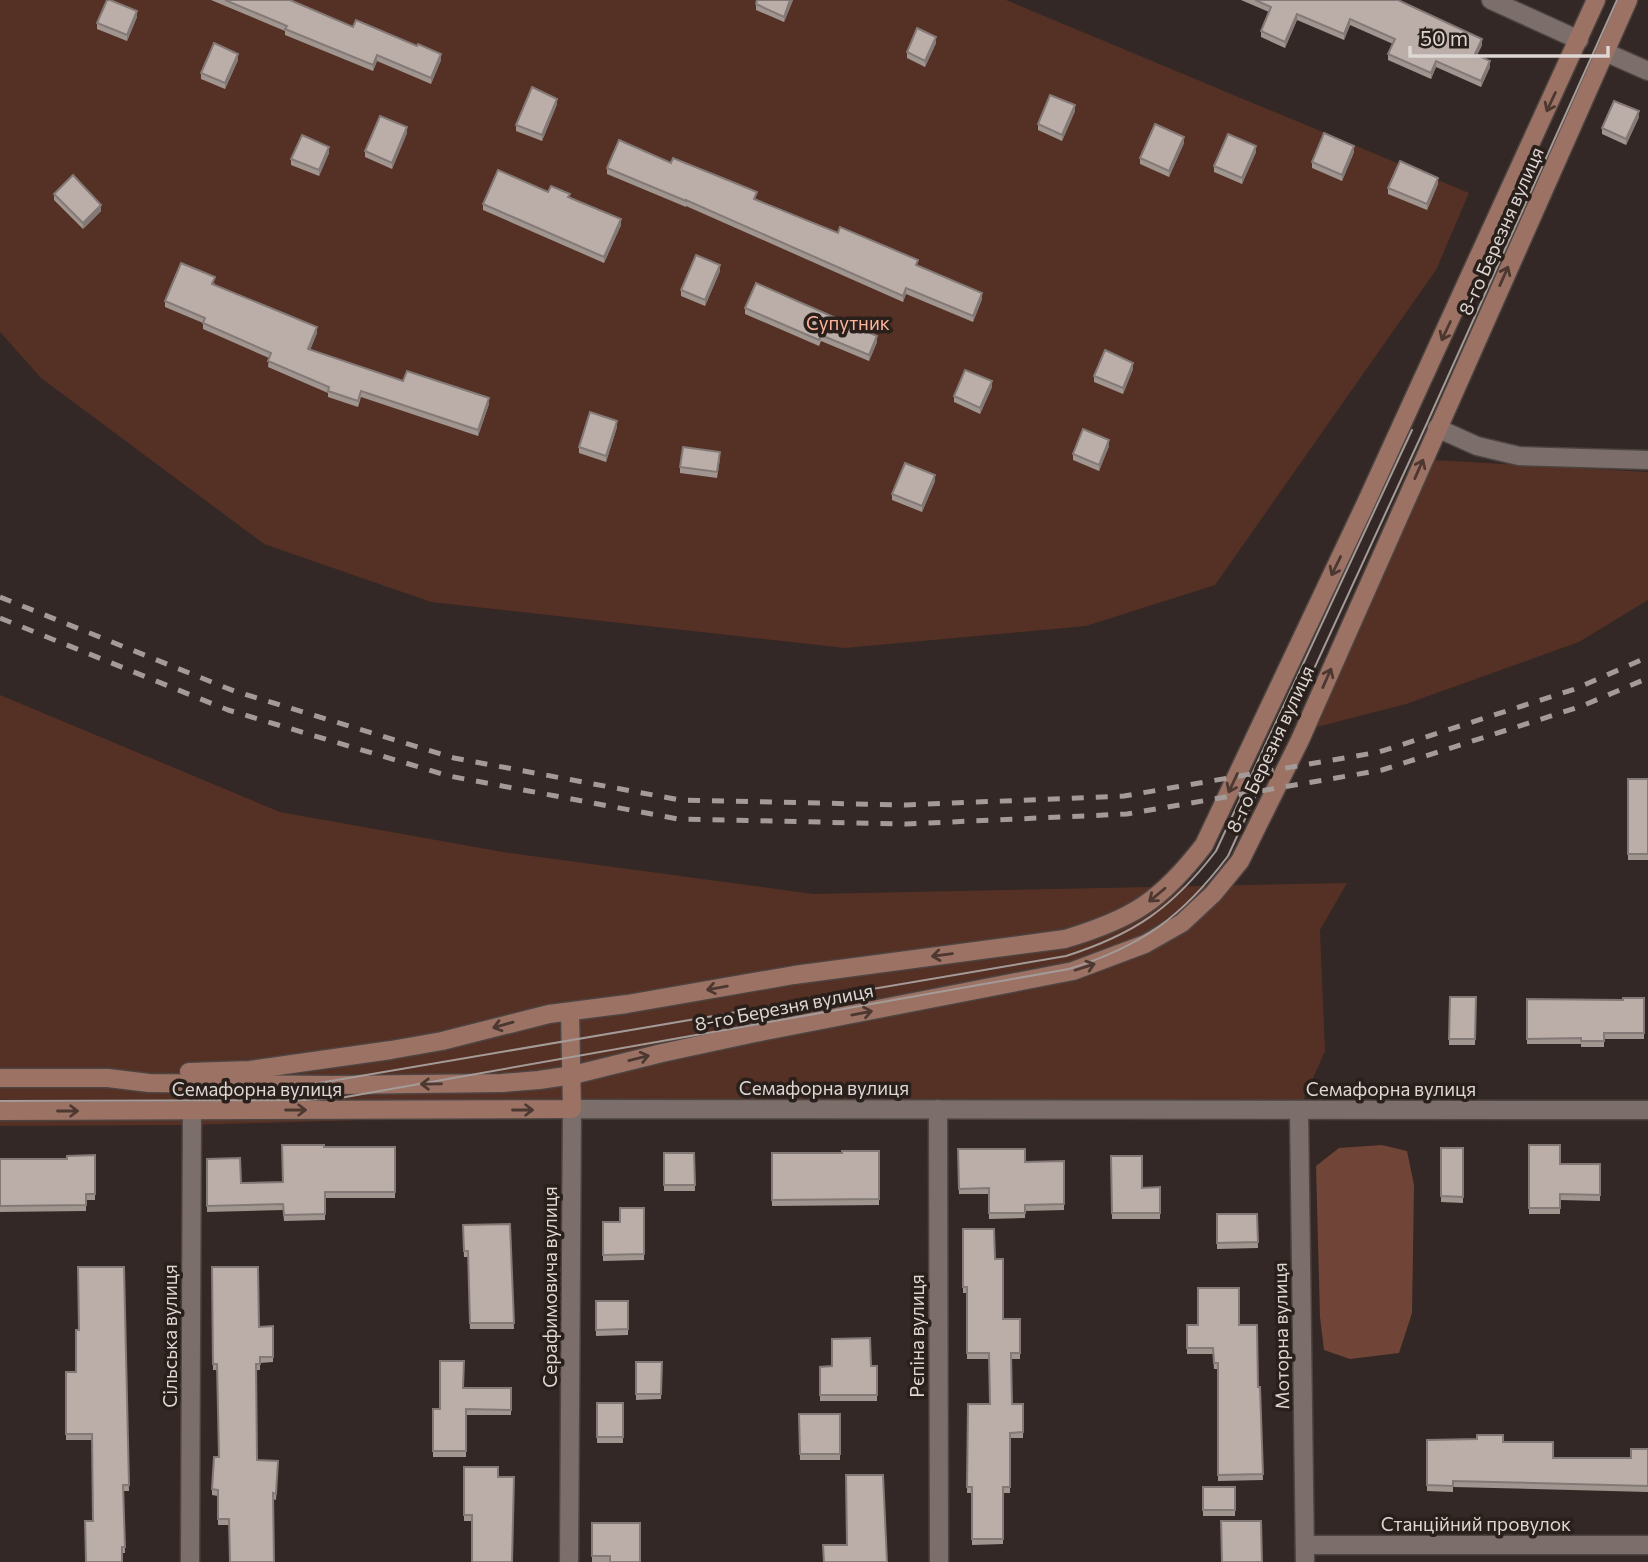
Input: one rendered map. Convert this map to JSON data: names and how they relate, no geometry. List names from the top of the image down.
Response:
{
  "streets": {
    "main road": ["8-го Березня вулиця", "Семафорна вулиця", "Серафимовича вулиця"],
    "street": [
      "Сільська вулиця",
      "Рєпіна вулиця",
      "Моторна вулиця",
      "Станційний провулок"
    ]
  },
  "crossings": [
    ["8-го Березня вулиця", "Семафорна вулиця"],
    ["8-го Березня вулиця", "Серафимовича вулиця"],
    ["Семафорна вулиця", "Серафимовича вулиця"],
    ["Семафорна вулиця", "Сільська вулиця"],
    ["Семафорна вулиця", "Рєпіна вулиця"],
    ["Семафорна вулиця", "Моторна вулиця"],
    ["Моторна вулиця", "Станційний провулок"]
  ],
  "parks": ["Супутник"],
  "scale_bar": "50 m"
}
